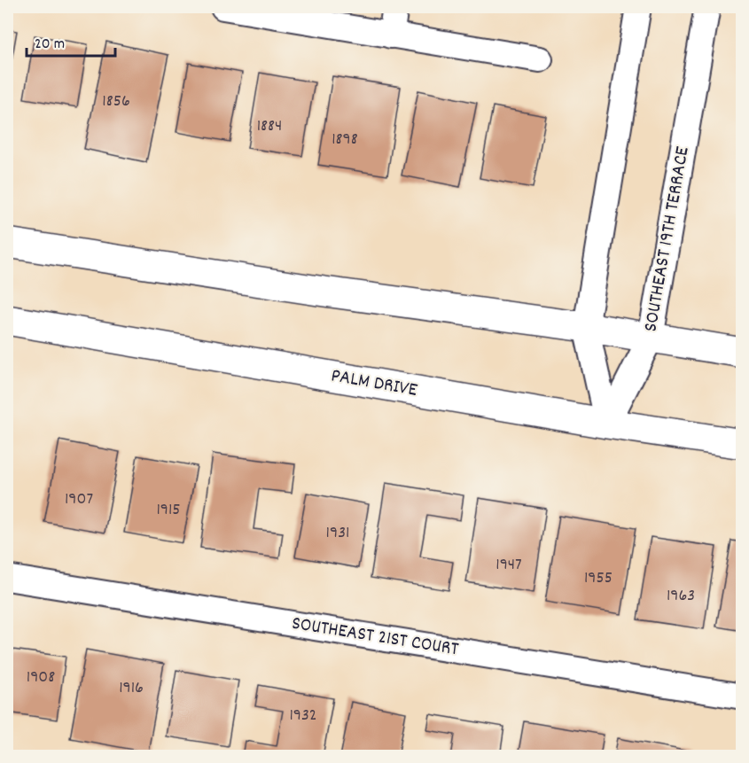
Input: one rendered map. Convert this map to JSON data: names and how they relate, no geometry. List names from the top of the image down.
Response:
{
  "streets": {
    "main road": ["PALM DRIVE"],
    "street": ["SOUTHEAST 19TH TERRACE", "SOUTHEAST 21ST COURT"]
  },
  "crossings": [
    ["SOUTHEAST 19TH TERRACE", "PALM DRIVE"]
  ],
  "house_numbers": [
    "1856",
    "1884",
    "1898",
    "1907",
    "1915",
    "1931",
    "1947",
    "1955",
    "1963",
    "1908",
    "1916",
    "1932"
  ],
  "scale_bar": "20 m"
}
